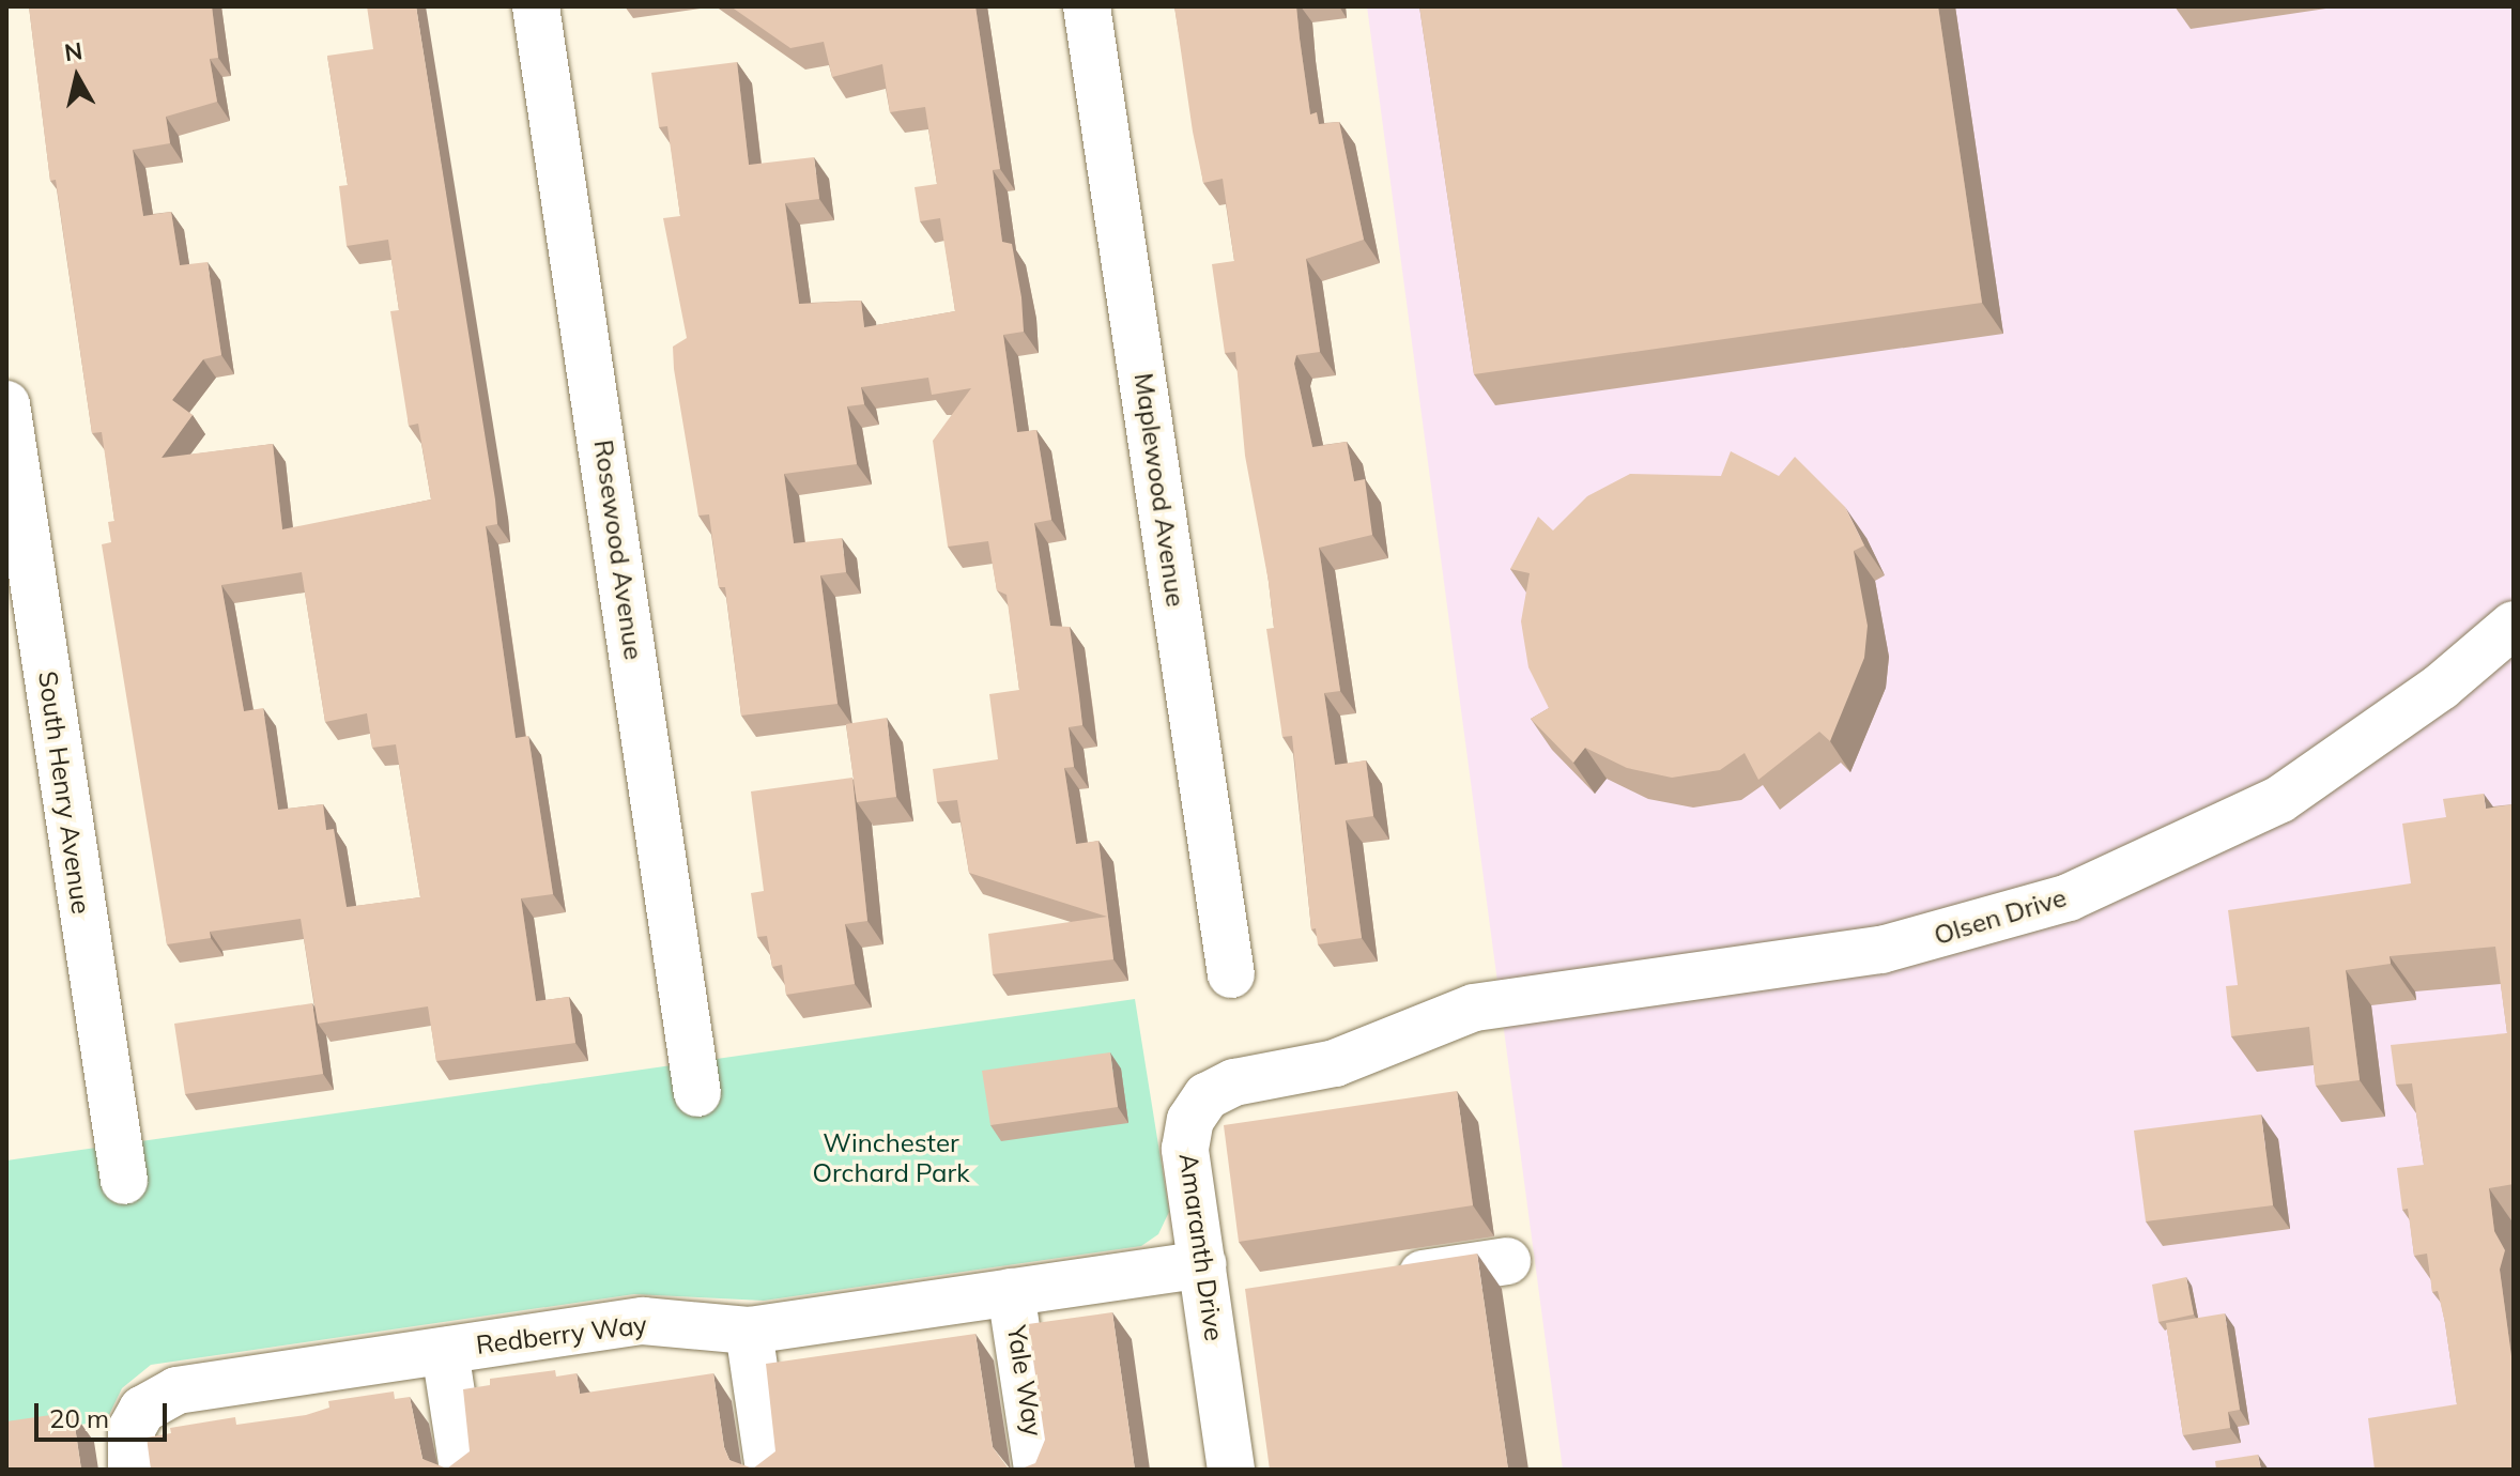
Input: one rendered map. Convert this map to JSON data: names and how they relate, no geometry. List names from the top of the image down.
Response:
{
  "streets": {
    "street": [
      "Maplewood Avenue",
      "Rosewood Avenue",
      "South Henry Avenue",
      "Olsen Drive",
      "Amaranth Drive",
      "Redberry Way",
      "Yale Way"
    ]
  },
  "crossings": [
    ["Olsen Drive", "Amaranth Drive"],
    ["Amaranth Drive", "Redberry Way"],
    ["Redberry Way", "Yale Way"]
  ],
  "parks": ["Winchester Orchard Park"],
  "scale_bar": "20 m",
  "north": "top"
}
